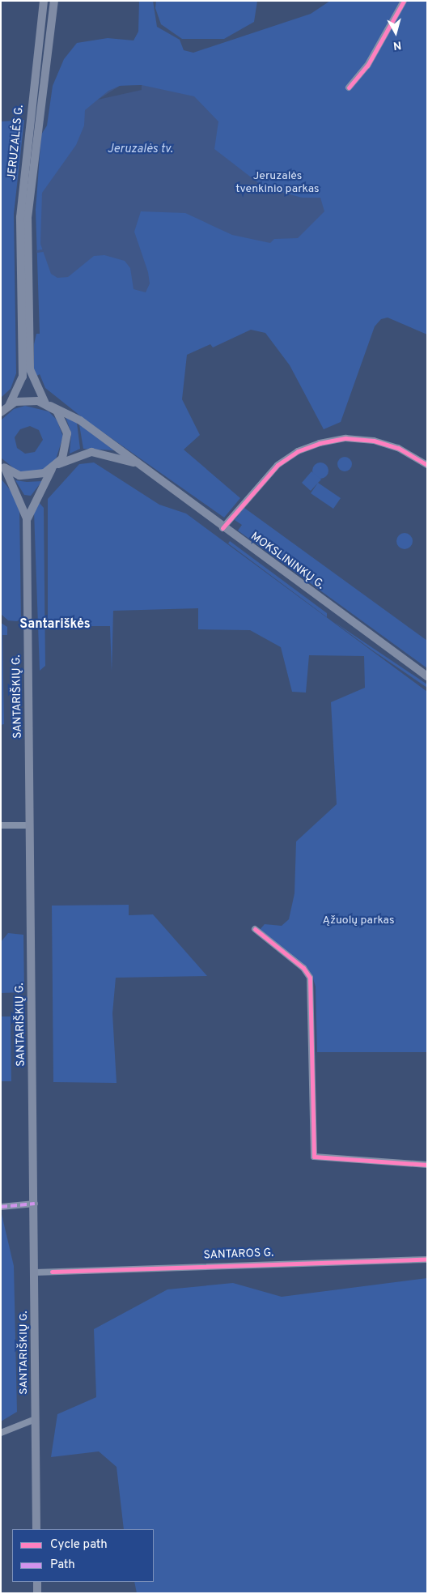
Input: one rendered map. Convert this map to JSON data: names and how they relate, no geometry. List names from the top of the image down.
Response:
{
  "streets": {
    "main road": ["JERUZALĖS G.", "MOKSLININKŲ G.", "SANTARIŠKIŲ G."],
    "street": ["SANTAROS G."]
  },
  "crossings": [
    ["JERUZALĖS G.", "MOKSLININKŲ G."],
    ["JERUZALĖS G.", "SANTARIŠKIŲ G."],
    ["MOKSLININKŲ G.", "SANTARIŠKIŲ G."],
    ["SANTARIŠKIŲ G.", "SANTAROS G."]
  ],
  "districts": ["Santariškės"],
  "water": ["Jeruzalės tv."],
  "parks": ["Jeruzalės tvenkinio parkas", "Ąžuolų parkas"],
  "legend": ["Cycle path", "Path"],
  "north": "bottom"
}
